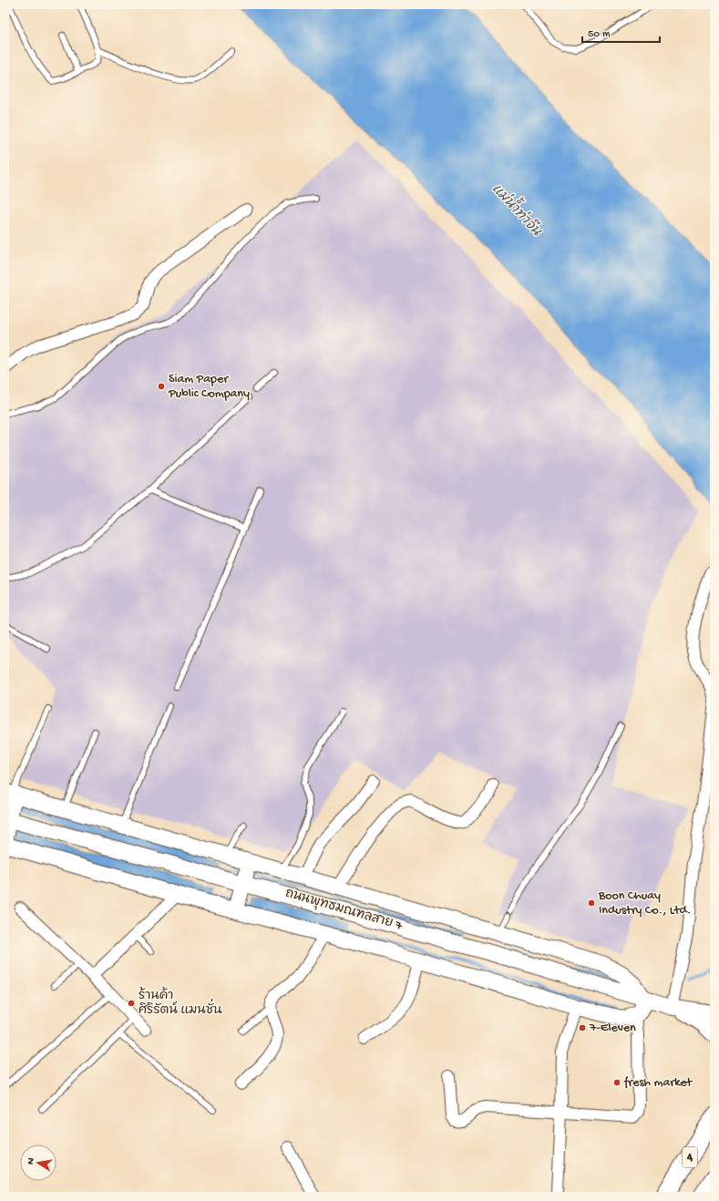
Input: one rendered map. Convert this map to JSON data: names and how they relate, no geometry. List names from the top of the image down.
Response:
{
  "streets": {
    "main road": ["ถนนพุทธมณฑลสาย 7", "4"]
  },
  "water": ["แม่น้ำท่าจีน"],
  "places": [
    "Siam Paper Public Company",
    "Boon Chuay Industry Co., Ltd.",
    "ร้านค้า ศิริรัตน์ แมนชั่น",
    "7-Eleven",
    "fresh market"
  ],
  "scale_bar": "50 m",
  "north": "left"
}
